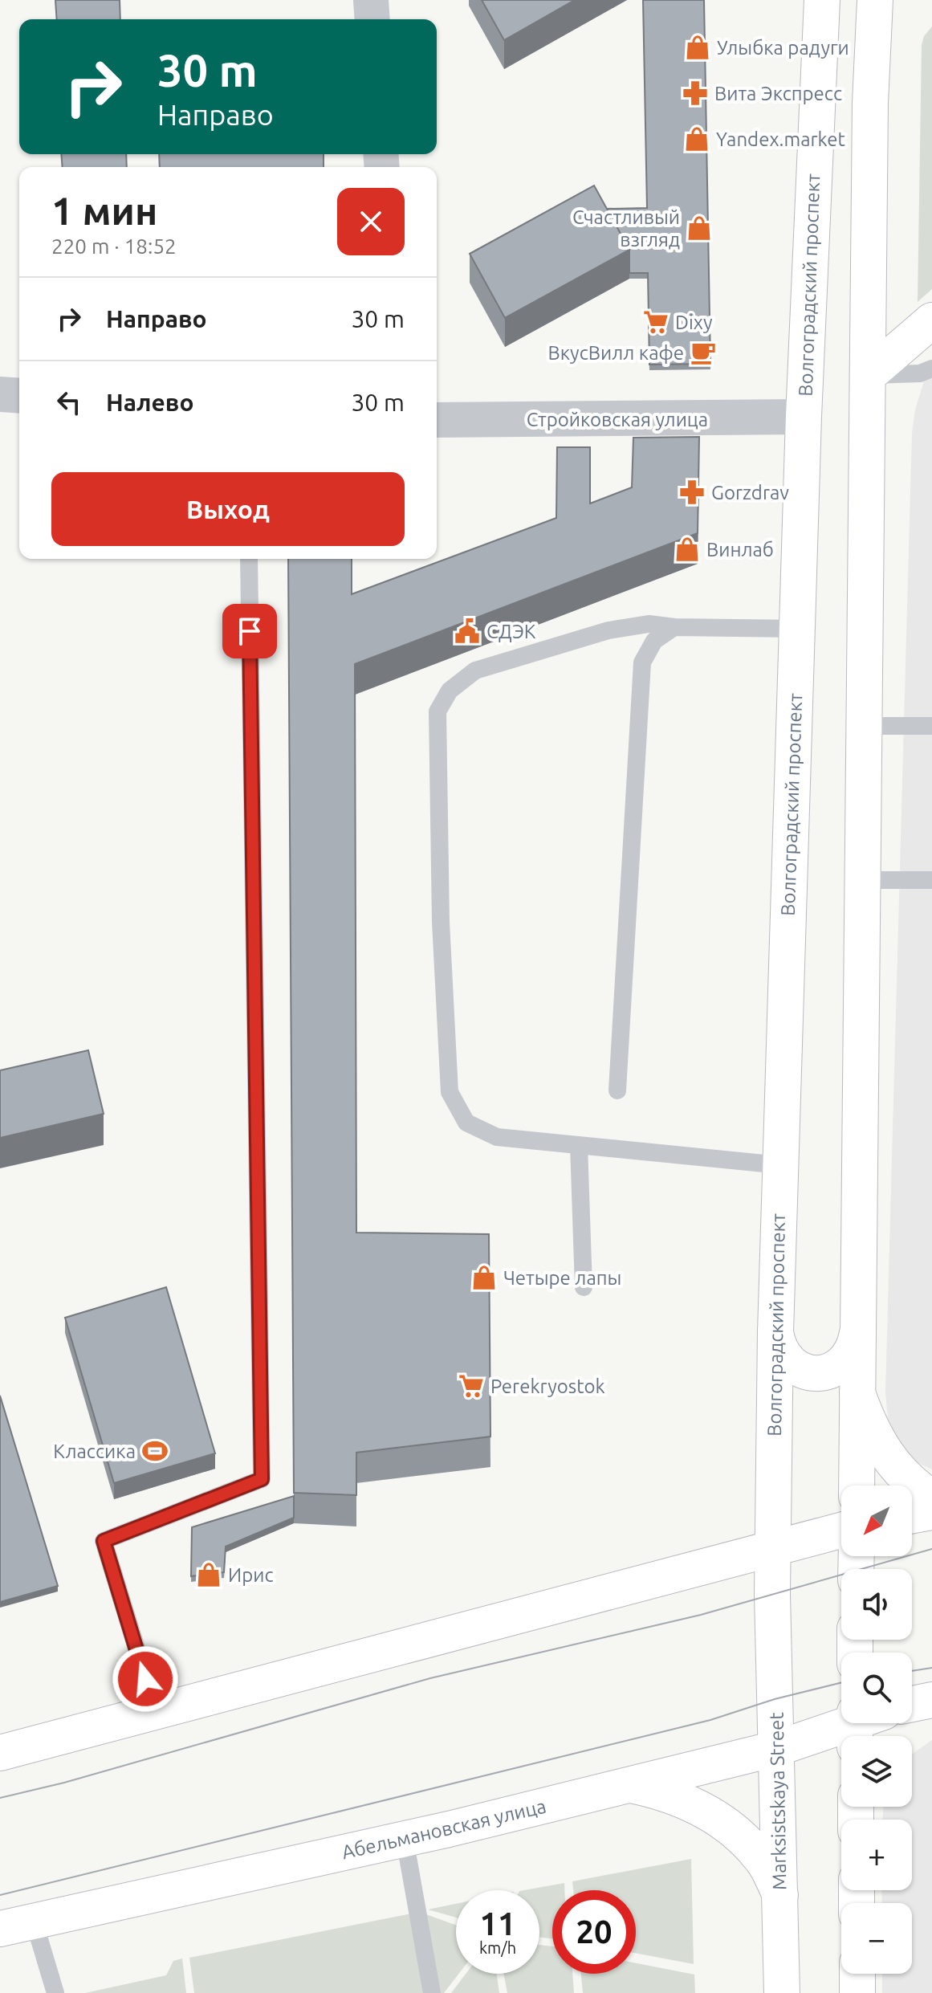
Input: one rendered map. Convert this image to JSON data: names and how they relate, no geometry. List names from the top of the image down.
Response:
{
  "streets": {
    "main road": ["Волгоградский проспект", "Marksistskaya Street", "Абельмановская улица"],
    "street": ["Стройковская улица"]
  },
  "crossings": [
    ["Волгоградский проспект", "Стройковская улица"],
    ["Волгоградский проспект", "Marksistskaya Street"],
    ["Marksistskaya Street", "Абельмановская улица"]
  ],
  "places": {
    "shop": [
      "Улыбка радуги",
      "Yandex.market",
      "Счастливый взгляд",
      "Винлаб",
      "Четыре лапы",
      "Ирис"
    ],
    "pharmacy": ["Вита Экспресс", "Gorzdrav"],
    "supermarket": ["Dixy", "Perekryostok"],
    "cafe": ["ВкусВилл кафе"],
    "public building": ["СДЭК"],
    "sports": ["Классика"]
  },
  "north": "bottom left",
  "page": {
    "turn": ["30 m", "Направо"],
    "heading": ["1 мин", "220 m · 18:52"],
    "list": [
      {
        "name": "Направо",
        "value": "30 m"
      },
      {
        "name": "Налево",
        "value": "30 m"
      }
    ],
    "buttons": "Выход",
    "map_buttons": ["+", "−"],
    "speed": "11 km/h",
    "limit": "20"
  }
}
